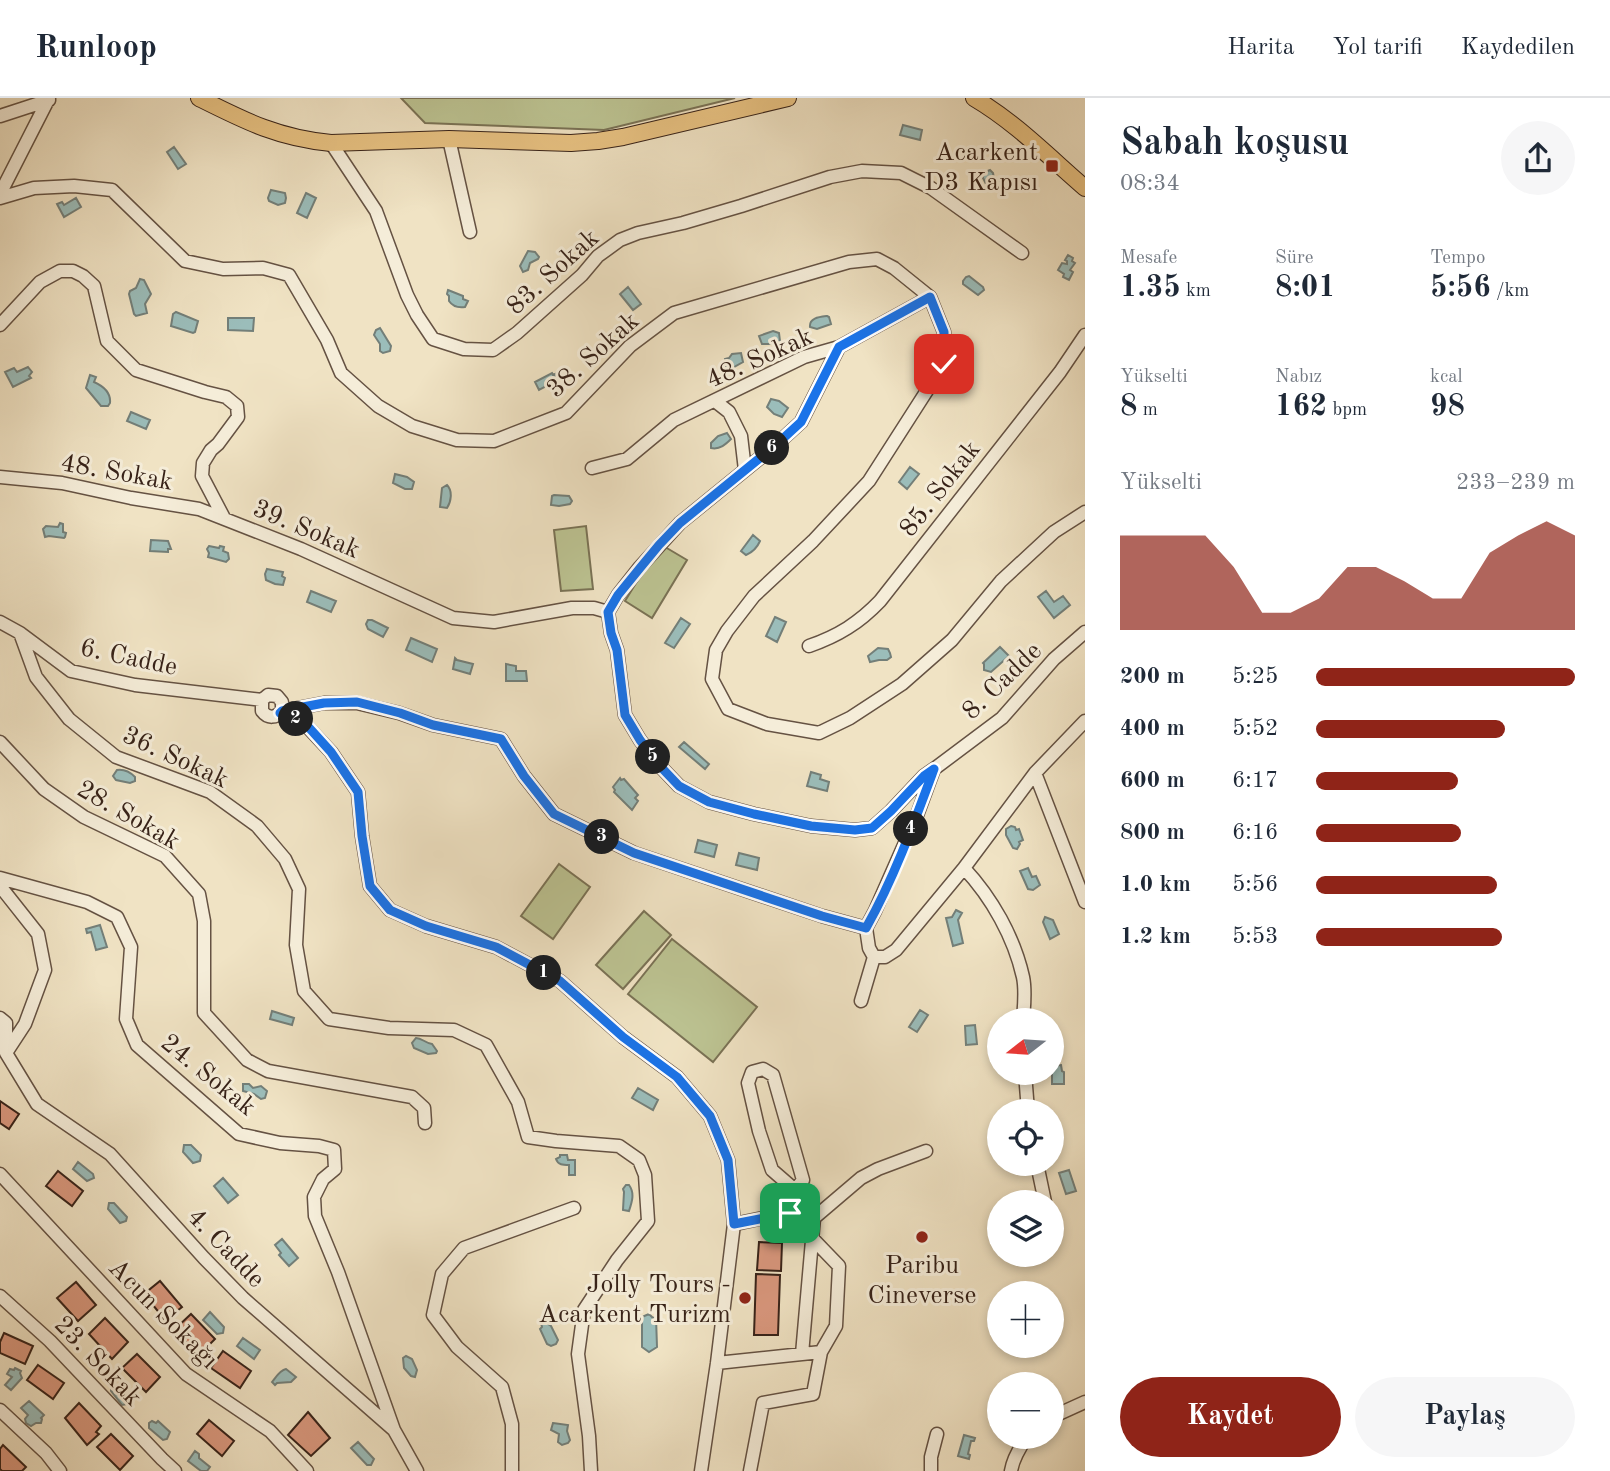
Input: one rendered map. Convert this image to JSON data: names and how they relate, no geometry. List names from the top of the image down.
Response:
{
  "streets": {
    "street": [
      "83. Sokak",
      "38. Sokak",
      "48. Sokak",
      "85. Sokak",
      "39. Sokak",
      "6. Cadde",
      "8. Cadde",
      "36. Sokak",
      "28. Sokak",
      "24. Sokak",
      "4. Cadde",
      "Acun Sokağı",
      "23. Sokak"
    ]
  },
  "crossings": [
    ["48. Sokak", "39. Sokak"],
    ["6. Cadde", "36. Sokak"],
    ["24. Sokak", "4. Cadde"]
  ],
  "places": {
    "transit": ["Acarkent D3 Kapısı"],
    "other": ["Paribu Cineverse", "Jolly Tours - Acarkent Turizm"]
  },
  "north": "left",
  "page": {
    "header": "Runloop",
    "nav": ["Harita", "Yol tarifi", "Kaydedilen"],
    "heading": ["Sabah koşusu", "08:34"],
    "stats": [
      ["Mesafe", "1.35 km"],
      ["Süre", "8:01"],
      ["Tempo", "5:56 /km"],
      ["Yükselti", "8 m"],
      ["Nabız", "162 bpm"],
      ["kcal", "98"]
    ],
    "pins": [
      "6",
      "2",
      "5",
      "4",
      "3",
      "1"
    ],
    "chart": ["Yükselti", "233–239 m"],
    "list": [
      {
        "name": "200 m",
        "note": "5:25"
      },
      {
        "name": "400 m",
        "note": "5:52"
      },
      {
        "name": "600 m",
        "note": "6:17"
      },
      {
        "name": "800 m",
        "note": "6:16"
      },
      {
        "name": "1.0 km",
        "note": "5:56"
      },
      {
        "name": "1.2 km",
        "note": "5:53"
      }
    ],
    "map_buttons": ["+", "−"],
    "buttons": ["Kaydet", "Paylaş"]
  }
}
